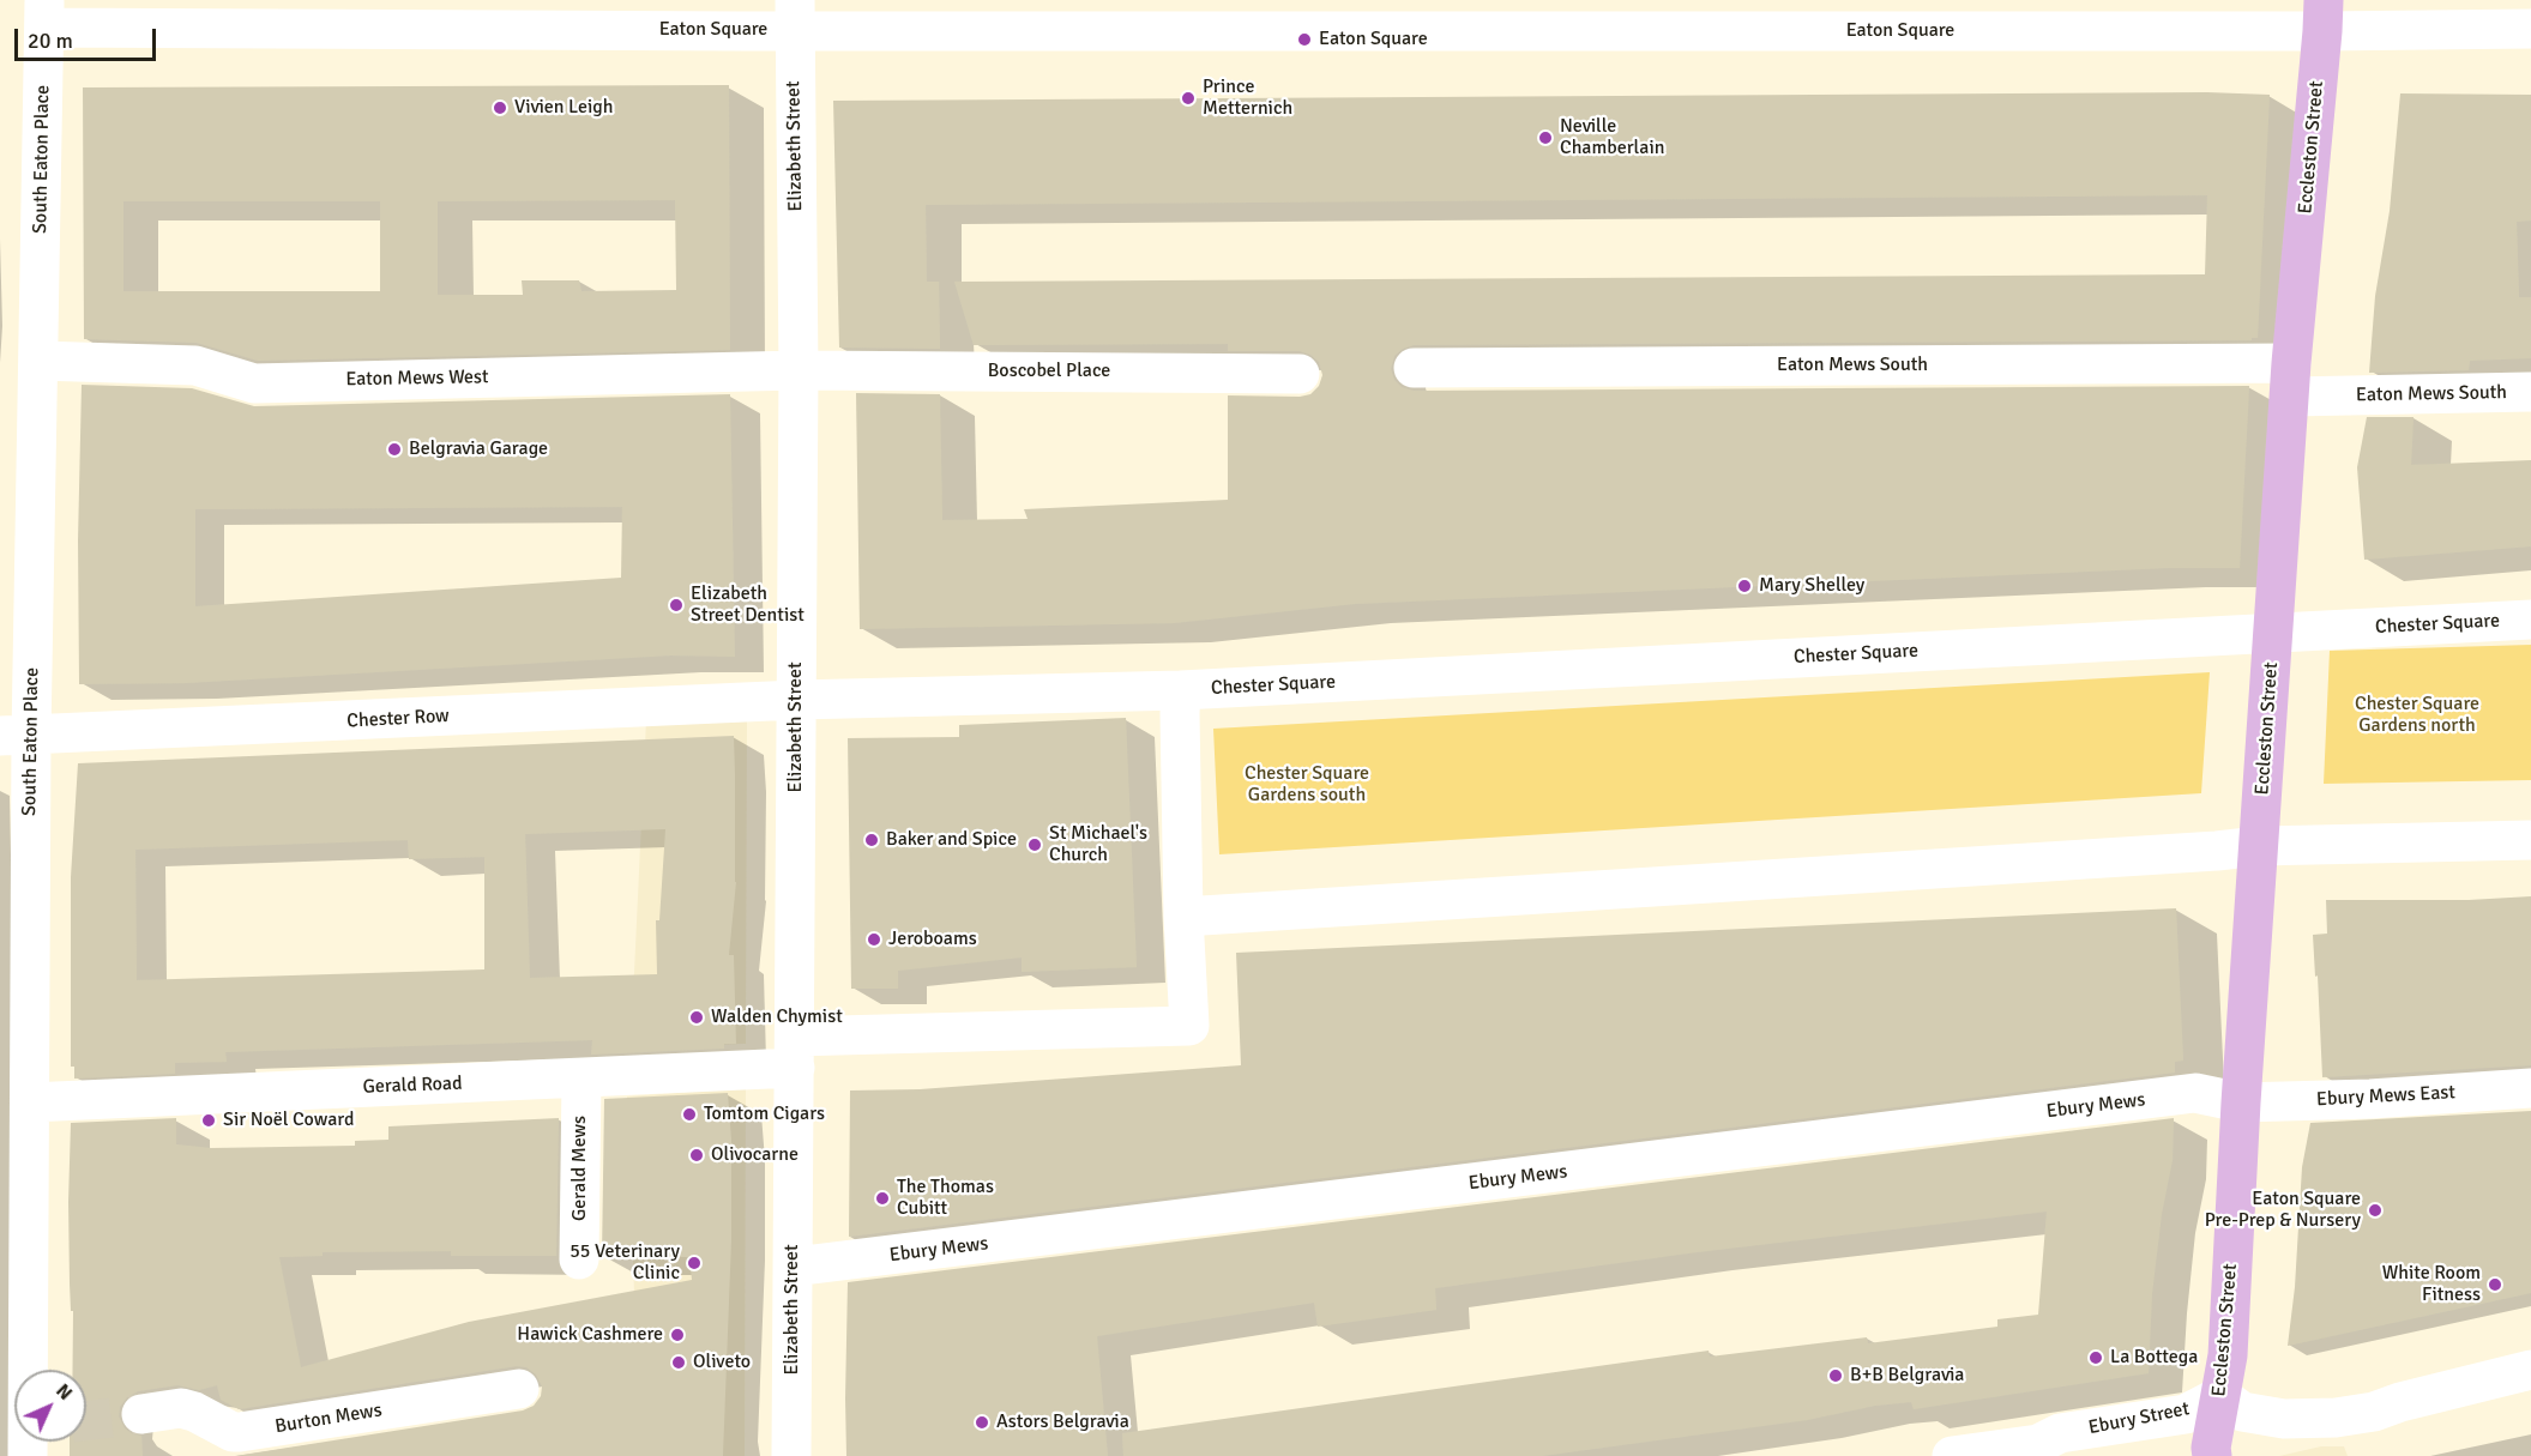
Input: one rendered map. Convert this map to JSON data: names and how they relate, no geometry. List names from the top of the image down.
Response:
{
  "streets": {
    "main road": ["Eccleston Street"],
    "street": [
      "Eaton Square",
      "Elizabeth Street",
      "South Eaton Place",
      "Eaton Mews South",
      "Boscobel Place",
      "Eaton Mews West",
      "Chester Square",
      "Chester Row",
      "Gerald Road",
      "Ebury Mews East",
      "Ebury Mews",
      "Gerald Mews",
      "Burton Mews",
      "Ebury Street"
    ]
  },
  "crossings": [
    ["Eaton Square", "Elizabeth Street"],
    ["Eaton Square", "Eccleston Street"],
    ["Eaton Square", "South Eaton Place"],
    ["Elizabeth Street", "Boscobel Place"],
    ["Elizabeth Street", "Eaton Mews West"],
    ["Elizabeth Street", "Chester Square"],
    ["Elizabeth Street", "Chester Row"],
    ["Elizabeth Street", "Gerald Road"],
    ["Elizabeth Street", "Ebury Mews"],
    ["Eccleston Street", "Eaton Mews South"],
    ["Eccleston Street", "Chester Square"],
    ["Eccleston Street", "Ebury Mews East"],
    ["Eccleston Street", "Ebury Mews"],
    ["Eccleston Street", "Ebury Street"],
    ["South Eaton Place", "Eaton Mews West"],
    ["South Eaton Place", "Chester Row"],
    ["South Eaton Place", "Gerald Road"],
    ["Boscobel Place", "Eaton Mews West"],
    ["Chester Square", "Chester Row"],
    ["Gerald Road", "Gerald Mews"],
    ["Ebury Mews East", "Ebury Mews"]
  ],
  "parks": ["Chester Square Gardens north", "Chester Square Gardens south"],
  "places": [
    "Eaton Square",
    "Prince Metternich",
    "Vivien Leigh",
    "Neville Chamberlain",
    "Belgravia Garage",
    "Mary Shelley",
    "Elizabeth Street Dentist",
    "Baker and Spice",
    "St Michael's Church",
    "Jeroboams",
    "Walden Chymist",
    "Tomtom Cigars",
    "Sir Noël Coward",
    "Olivocarne",
    "The Thomas Cubitt",
    "Eaton Square Pre-Prep & Nursery",
    "55 Veterinary Clinic",
    "White Room Fitness",
    "Hawick Cashmere",
    "La Bottega",
    "Oliveto",
    "B+B Belgravia",
    "Astors Belgravia"
  ],
  "scale_bar": "20 m",
  "north": "top right"
}
